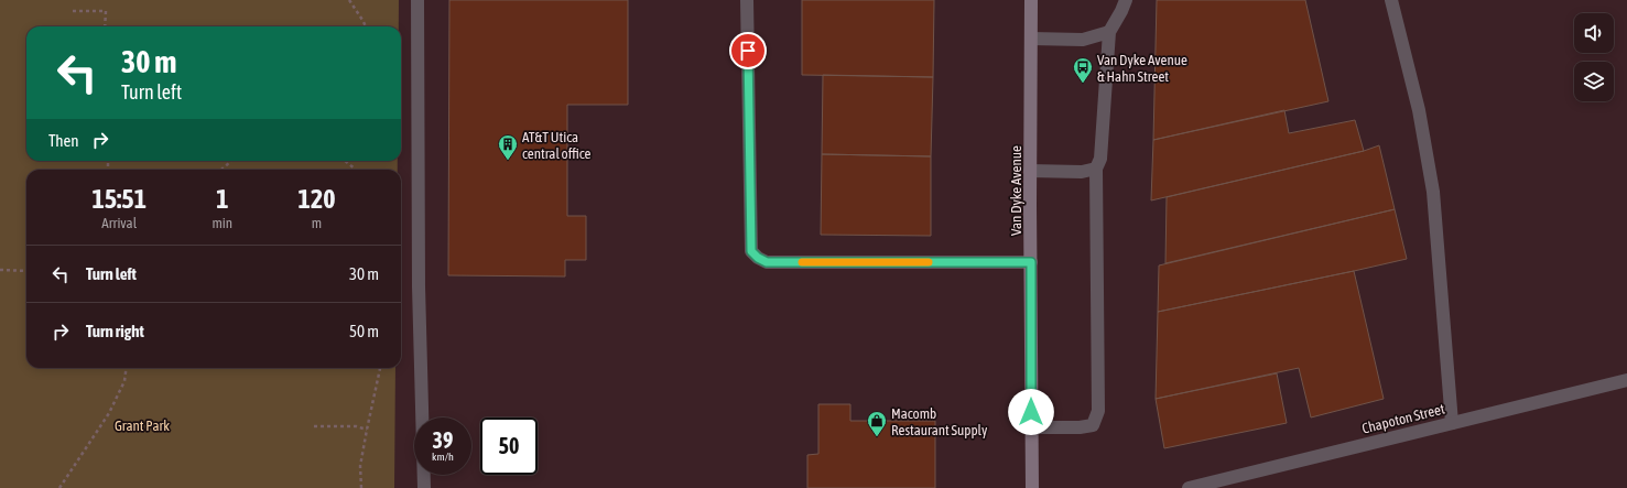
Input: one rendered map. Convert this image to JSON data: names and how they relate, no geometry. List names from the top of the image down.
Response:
{
  "streets": {
    "main road": ["Van Dyke Avenue"],
    "street": ["Chapoton Street"]
  },
  "parks": ["Grant Park"],
  "places": {
    "bus stop": ["Van Dyke Avenue & Hahn Street"],
    "building": ["AT&T Utica central office"],
    "shop": ["Macomb Restaurant Supply"]
  },
  "page": {
    "turn": ["30 m", "Turn left"],
    "then": "Then",
    "eta": [
      "15:51",
      "Arrival",
      "1",
      "min",
      "120",
      "m"
    ],
    "list": [
      {
        "name": "Turn left",
        "value": "30 m"
      },
      {
        "name": "Turn right",
        "value": "50 m"
      }
    ],
    "speed": "39 km/h",
    "limit": "50"
  }
}
